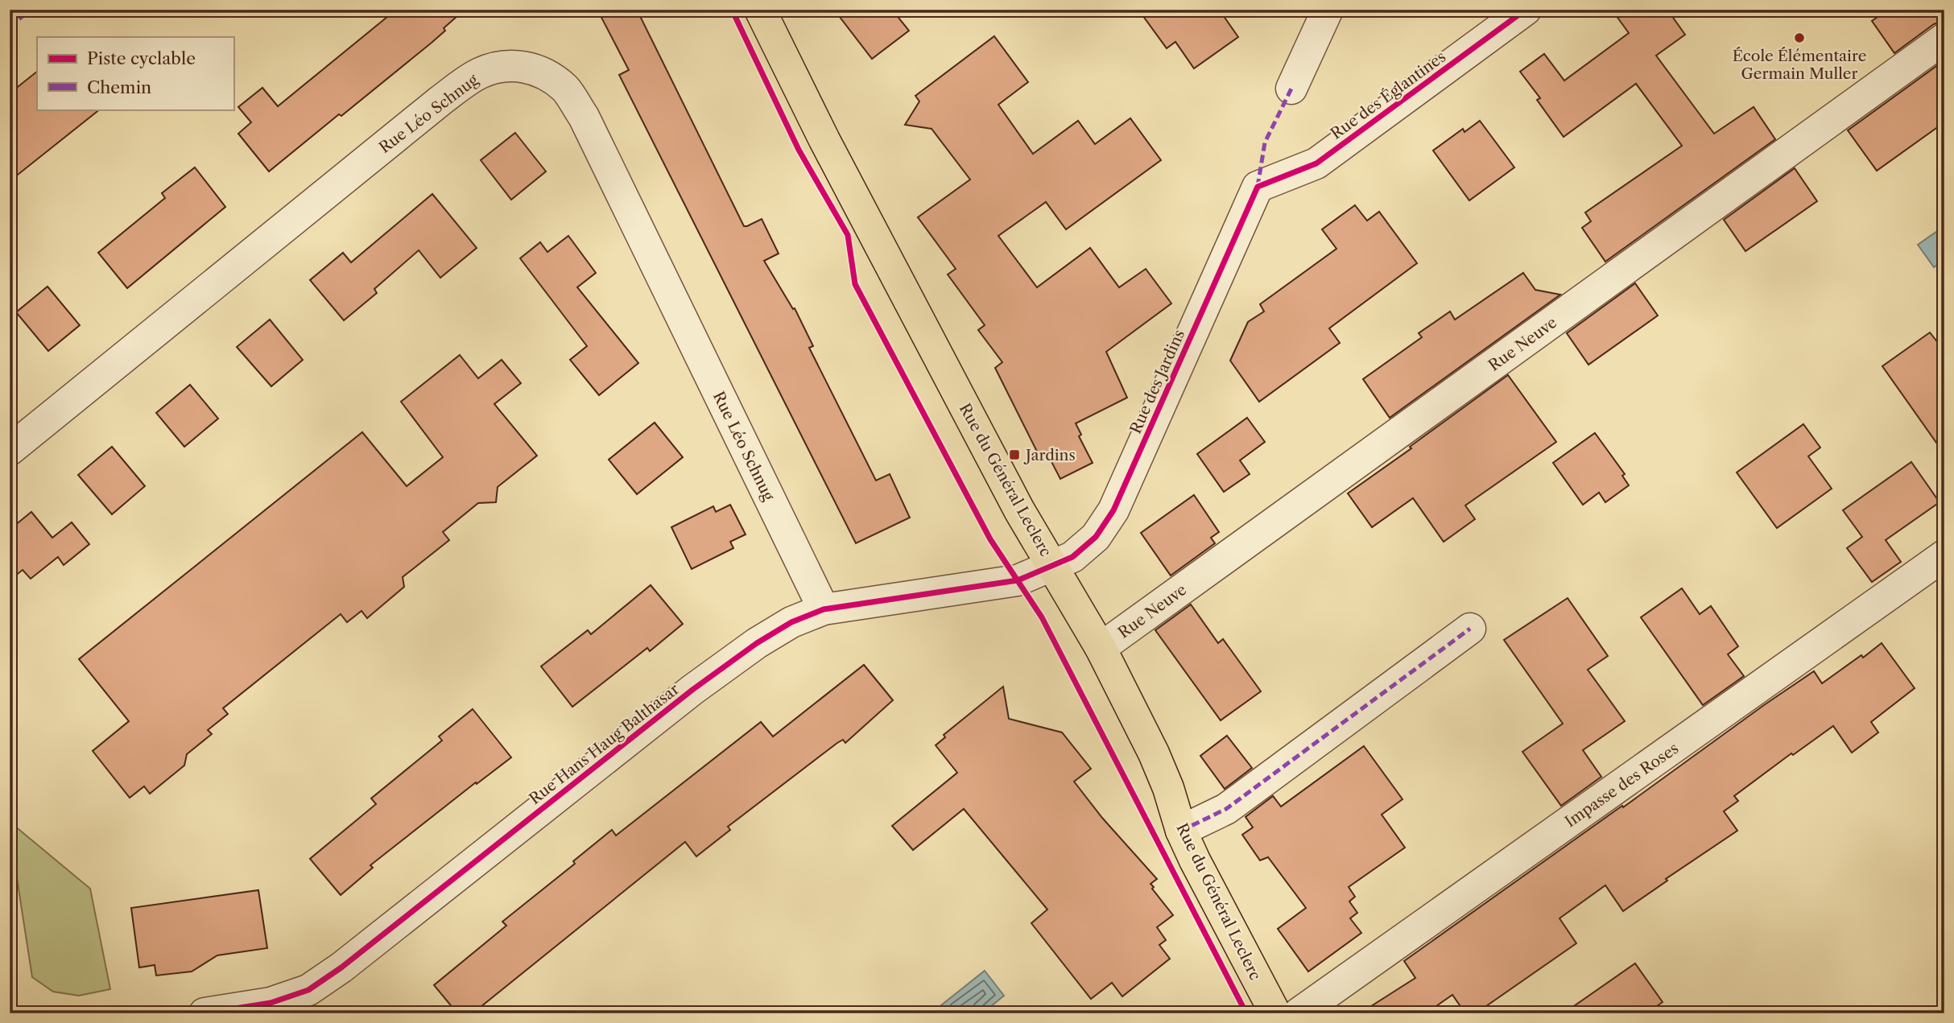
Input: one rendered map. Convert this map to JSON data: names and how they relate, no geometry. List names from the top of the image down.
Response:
{
  "streets": {
    "main road": ["Rue du Général Leclerc"],
    "street": [
      "Rue des Églantines",
      "Rue Léo Schnug",
      "Rue Neuve",
      "Rue des Jardins",
      "Rue Hans Haug Balthasar",
      "Impasse des Roses"
    ]
  },
  "crossings": [
    ["Rue des Églantines", "Rue des Jardins"],
    ["Rue Léo Schnug", "Rue Hans Haug Balthasar"],
    ["Rue Neuve", "Rue du Général Leclerc"],
    ["Rue des Jardins", "Rue du Général Leclerc"],
    ["Rue des Jardins", "Rue Hans Haug Balthasar"],
    ["Rue du Général Leclerc", "Rue Hans Haug Balthasar"]
  ],
  "places": {
    "other": ["École Élémentaire Germain Muller"],
    "transit": ["Jardins"]
  },
  "legend": ["Piste cyclable", "Chemin"]
}
